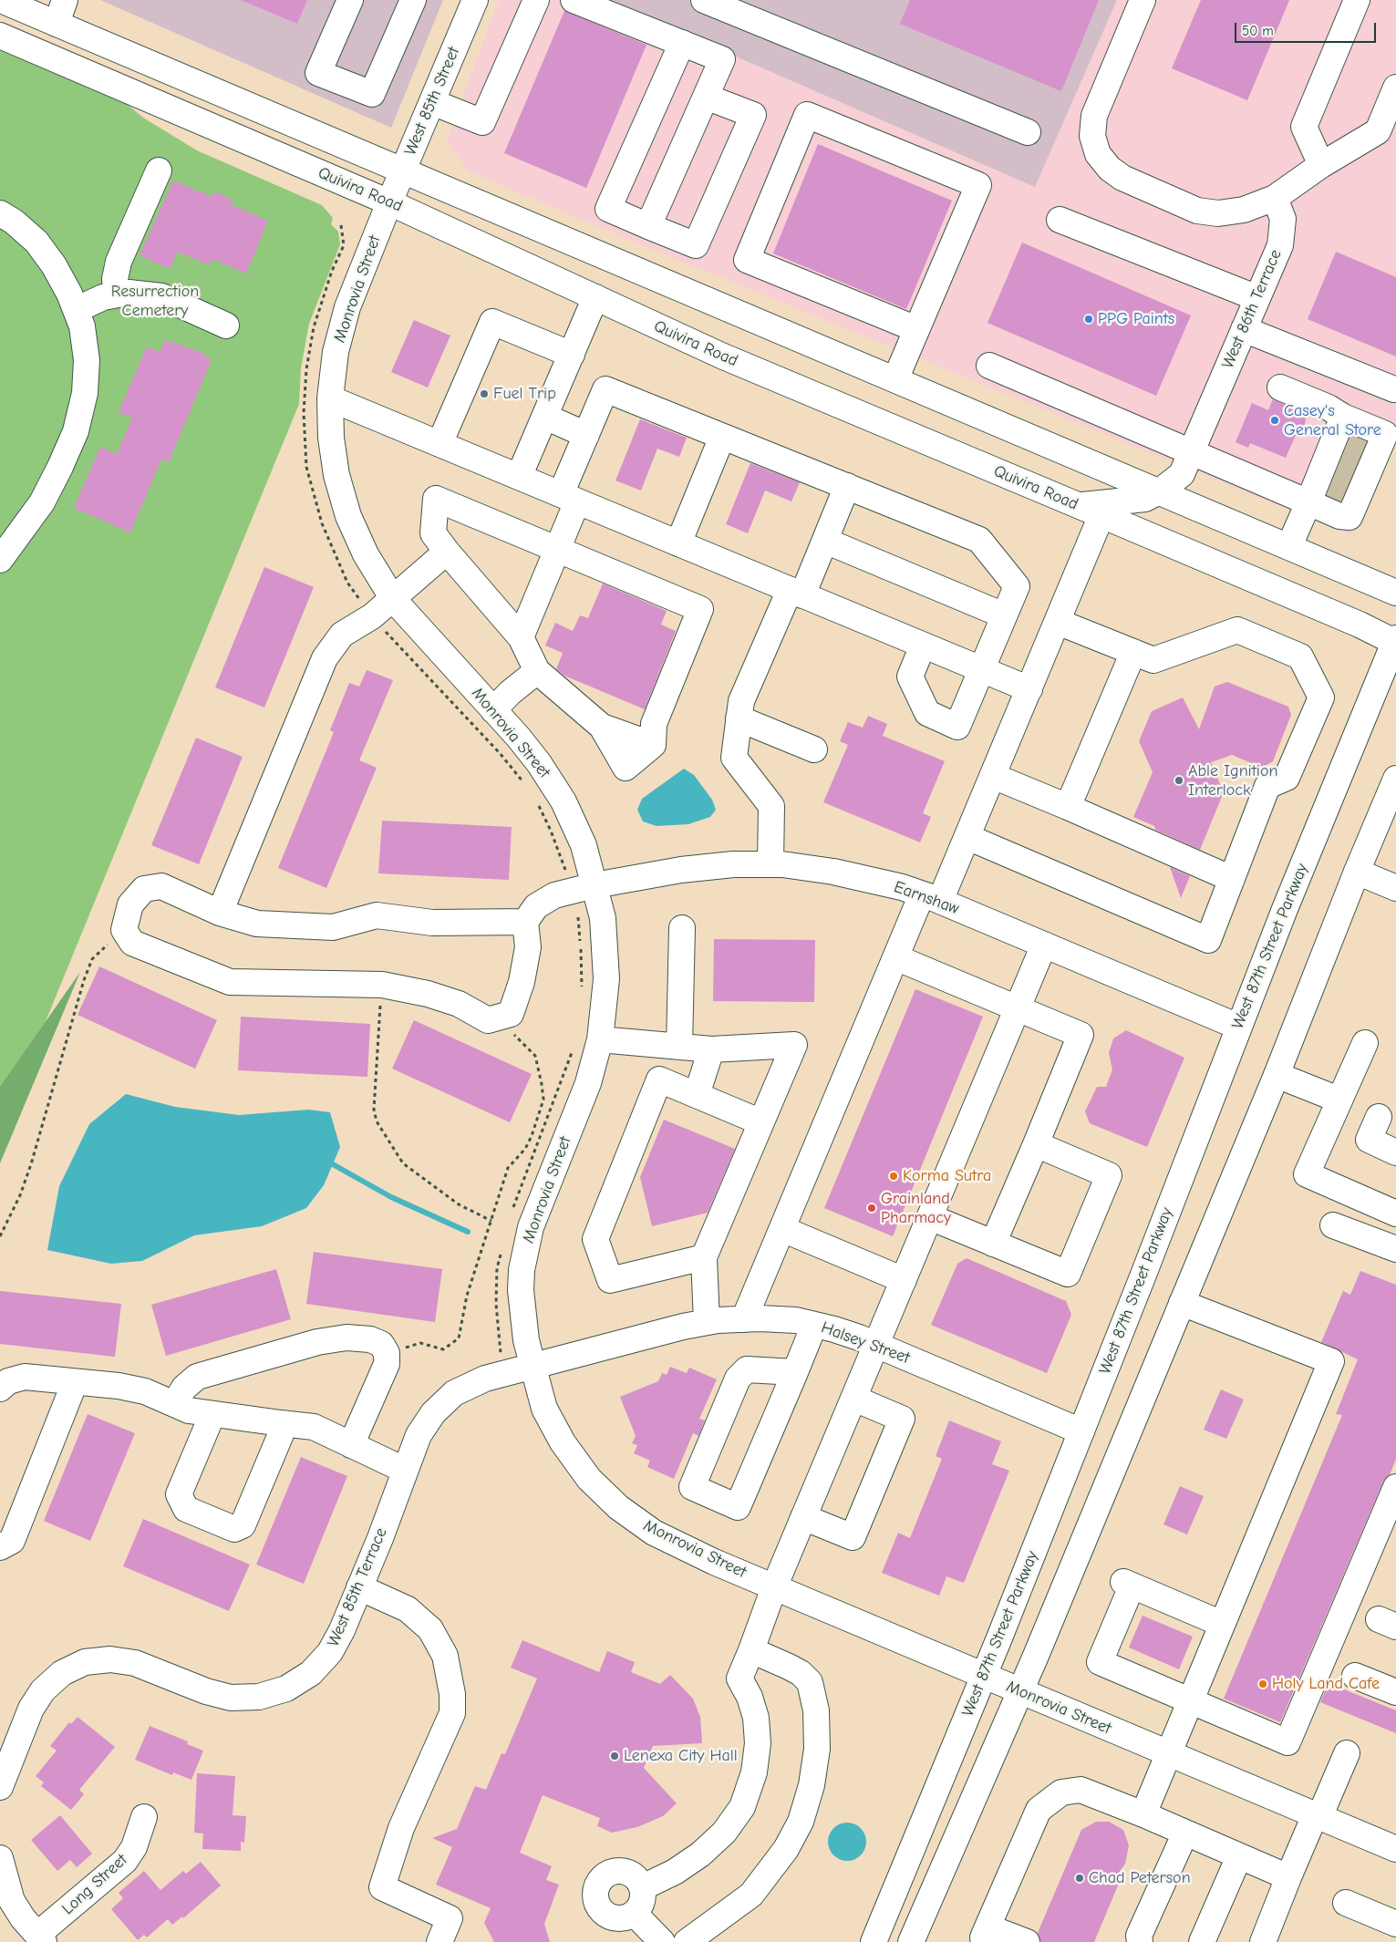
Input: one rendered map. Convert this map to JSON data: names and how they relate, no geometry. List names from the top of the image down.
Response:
{
  "streets": {
    "main road": [
      "West 85th Street",
      "Quivira Road",
      "Monrovia Street",
      "West 86th Terrace",
      "Earnshaw",
      "West 87th Street Parkway",
      "Halsey Street",
      "West 85th Terrace",
      "Long Street"
    ]
  },
  "crossings": [
    ["West 85th Street", "Quivira Road"],
    ["West 85th Street", "Monrovia Street"],
    ["Quivira Road", "Monrovia Street"],
    ["Quivira Road", "West 86th Terrace"],
    ["Quivira Road", "West 87th Street Parkway"],
    ["Monrovia Street", "Earnshaw"],
    ["Monrovia Street", "West 87th Street Parkway"],
    ["Monrovia Street", "Halsey Street"],
    ["Monrovia Street", "West 85th Terrace"],
    ["Earnshaw", "West 87th Street Parkway"],
    ["West 87th Street Parkway", "Halsey Street"],
    ["Halsey Street", "West 85th Terrace"]
  ],
  "parks": ["Resurrection Cemetery"],
  "places": [
    "PPG Paints",
    "Fuel Trip",
    "Casey's General Store",
    "Able Ignition Interlock",
    "Korma Sutra",
    "Grainland Pharmacy",
    "Holy Land Cafe",
    "Lenexa City Hall",
    "Chad Peterson"
  ],
  "scale_bar": "50 m"
}
